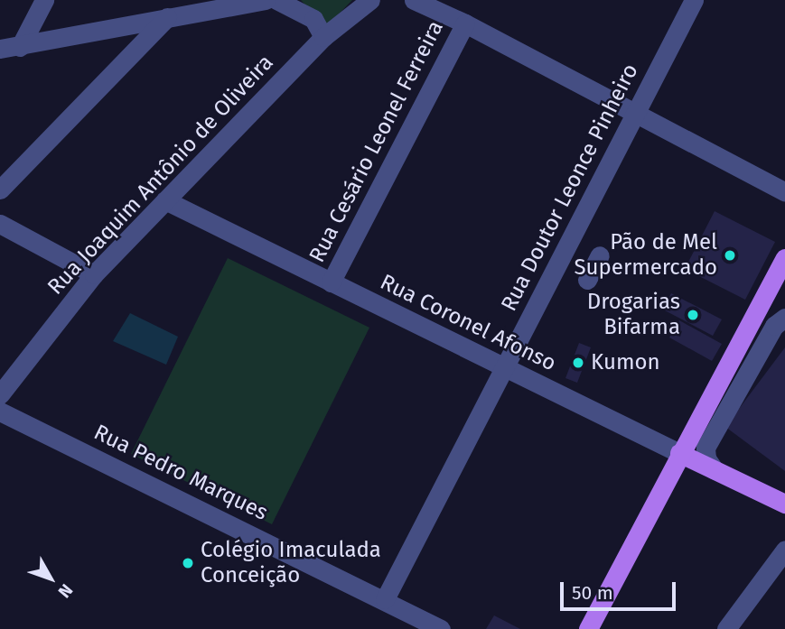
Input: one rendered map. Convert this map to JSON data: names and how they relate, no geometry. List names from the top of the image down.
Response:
{
  "streets": {
    "main road": ["Rua Coronel Afonso"],
    "street": [
      "Rua Cesário Leonel Ferreira",
      "Rua Joaquim Antônio de Oliveira",
      "Rua Doutor Leonce Pinheiro",
      "Rua Pedro Marques"
    ]
  },
  "crossings": [
    ["Rua Cesário Leonel Ferreira", "Rua Coronel Afonso"],
    ["Rua Joaquim Antônio de Oliveira", "Rua Coronel Afonso"],
    ["Rua Doutor Leonce Pinheiro", "Rua Coronel Afonso"],
    ["Rua Doutor Leonce Pinheiro", "Rua Pedro Marques"]
  ],
  "places": [
    "Pão de Mel Supermercado",
    "Drogarias Bifarma",
    "Kumon",
    "Colégio Imaculada Conceição"
  ],
  "scale_bar": "50 m",
  "north": "bottom right"
}
